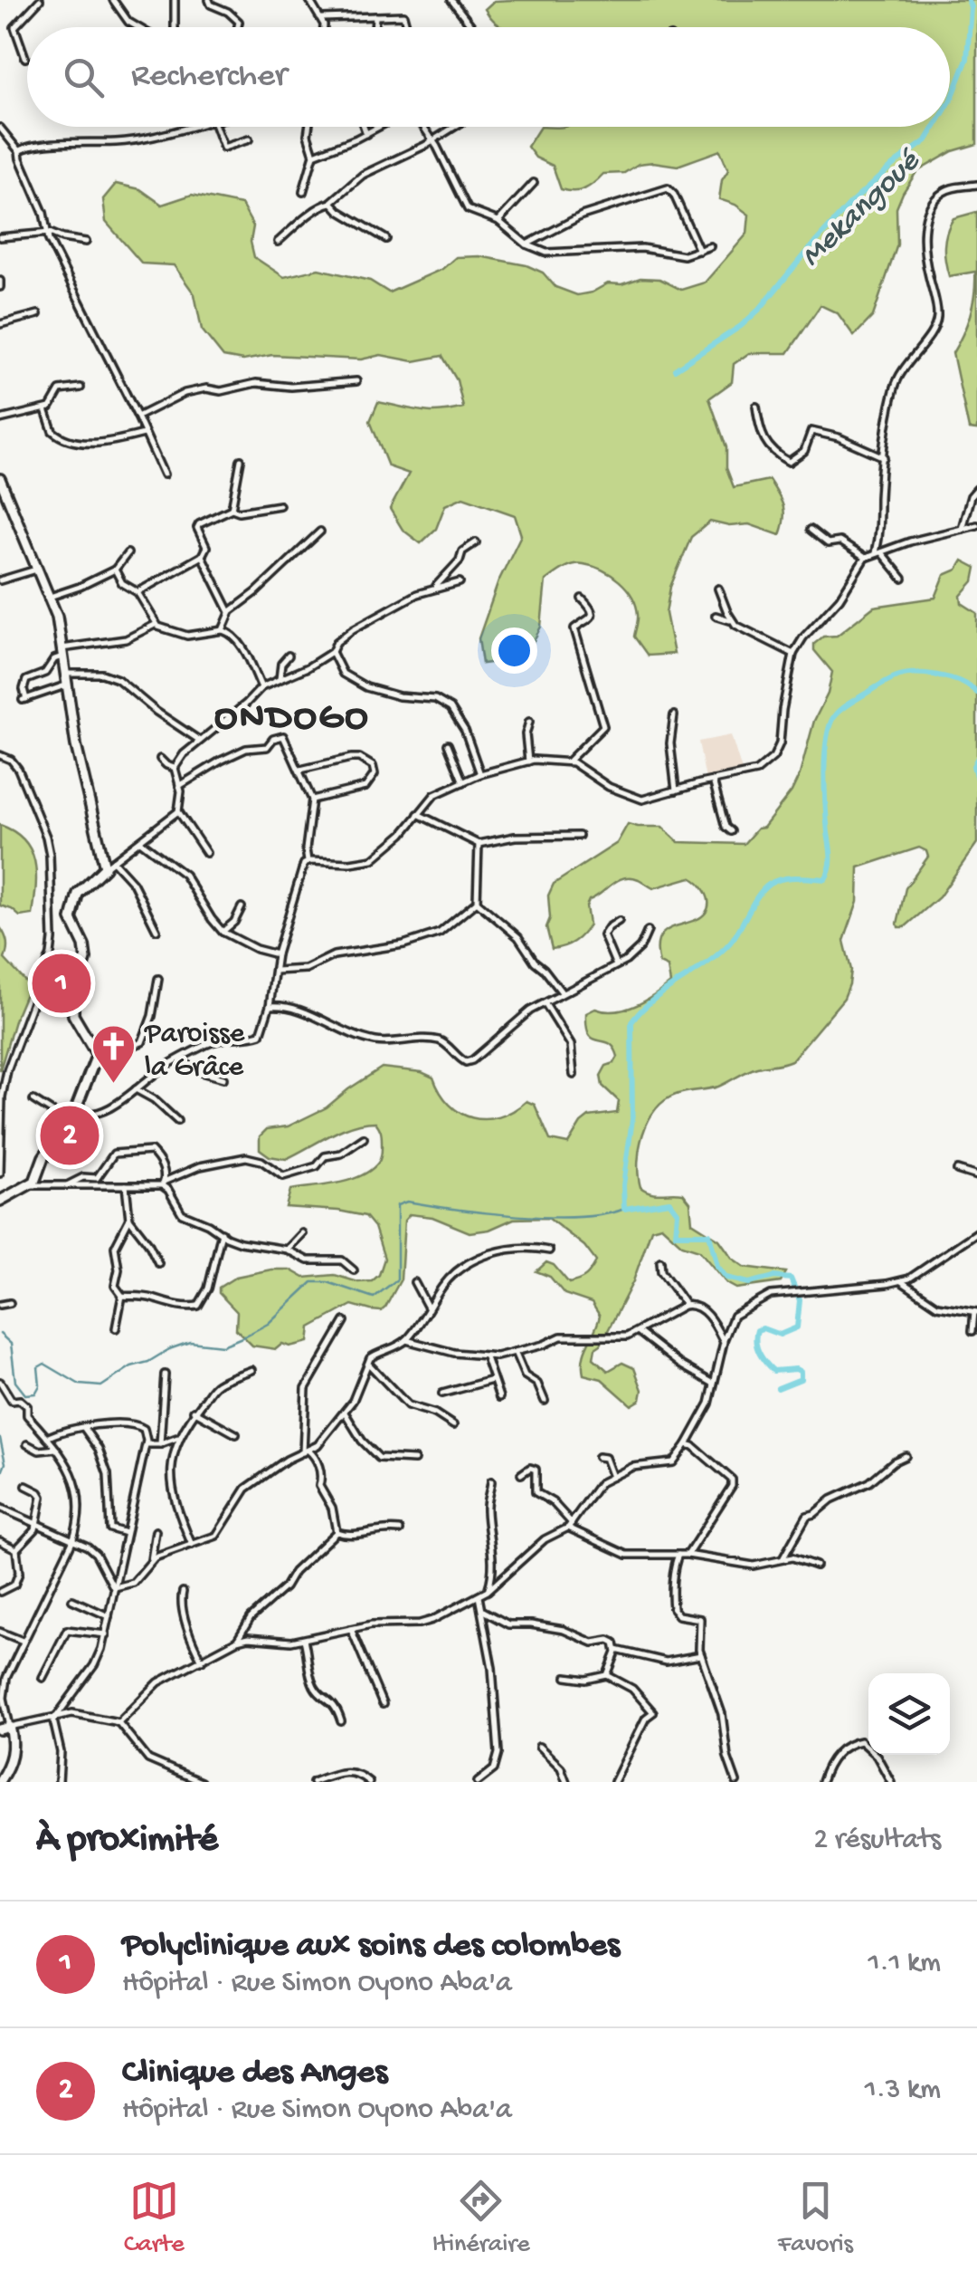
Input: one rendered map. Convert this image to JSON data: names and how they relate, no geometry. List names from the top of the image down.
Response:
{
  "districts": ["ONDOGO"],
  "water": ["Mekangoué"],
  "places": {
    "church": ["Paroisse la Grâce"]
  },
  "page": {
    "search": "Rechercher",
    "pins": ["1", "2"],
    "heading": ["À proximité", "2 résultats"],
    "list": [
      {
        "mark": "1",
        "name": "Polyclinique aux soins des colombes",
        "note": "Hôpital · Rue Simon Oyono Aba'a",
        "value": "1.1 km"
      },
      {
        "mark": "2",
        "name": "Clinique des Anges",
        "note": "Hôpital · Rue Simon Oyono Aba'a",
        "value": "1.3 km"
      }
    ],
    "nav": ["Carte", "Itinéraire", "Favoris"]
  }
}
